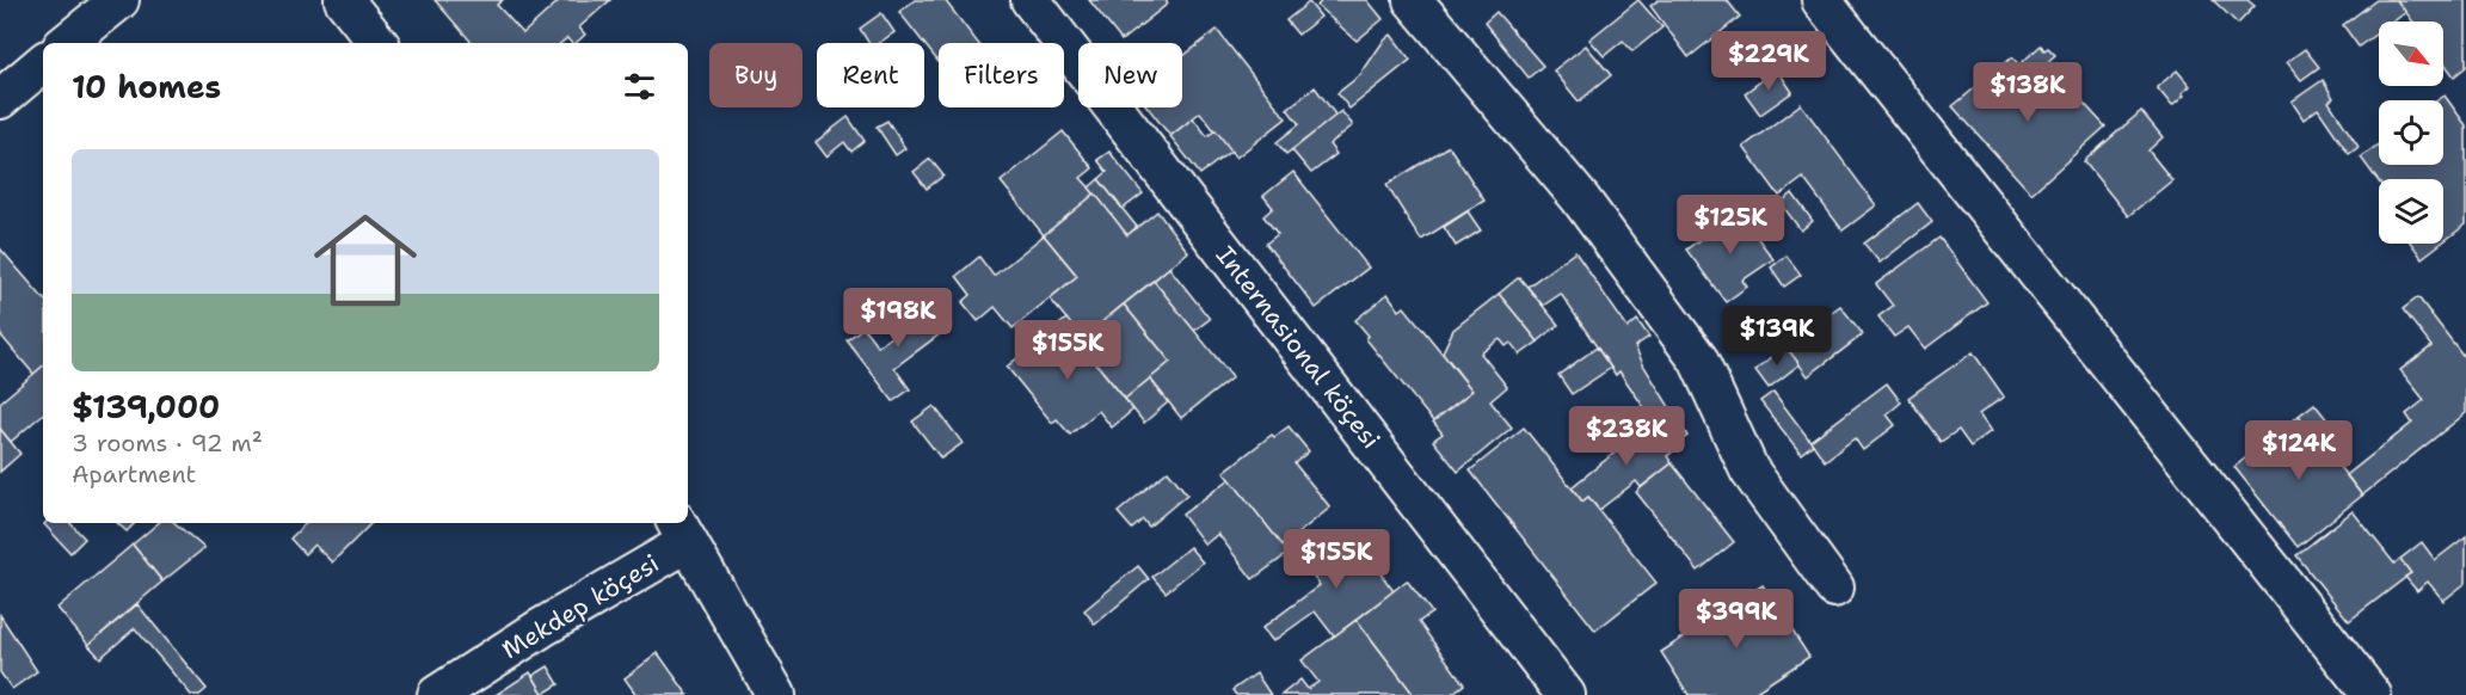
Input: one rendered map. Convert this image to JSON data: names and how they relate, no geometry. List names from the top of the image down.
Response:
{
  "streets": {
    "street": ["Internasional köçesi", "Mekdep köçesi"]
  },
  "north": "bottom right",
  "page": {
    "price": [
      "$229K",
      "$138K",
      "$125K",
      "$198K",
      "$139K",
      "$155K",
      "$238K",
      "$124K",
      "$155K",
      "$399K"
    ],
    "chip": [
      "Buy",
      "Rent",
      "Filters",
      "New"
    ],
    "heading": "10 homes",
    "list": [
      {
        "name": "$139,000",
        "note": "3 rooms · 92 m² · Apartment"
      }
    ]
  }
}
